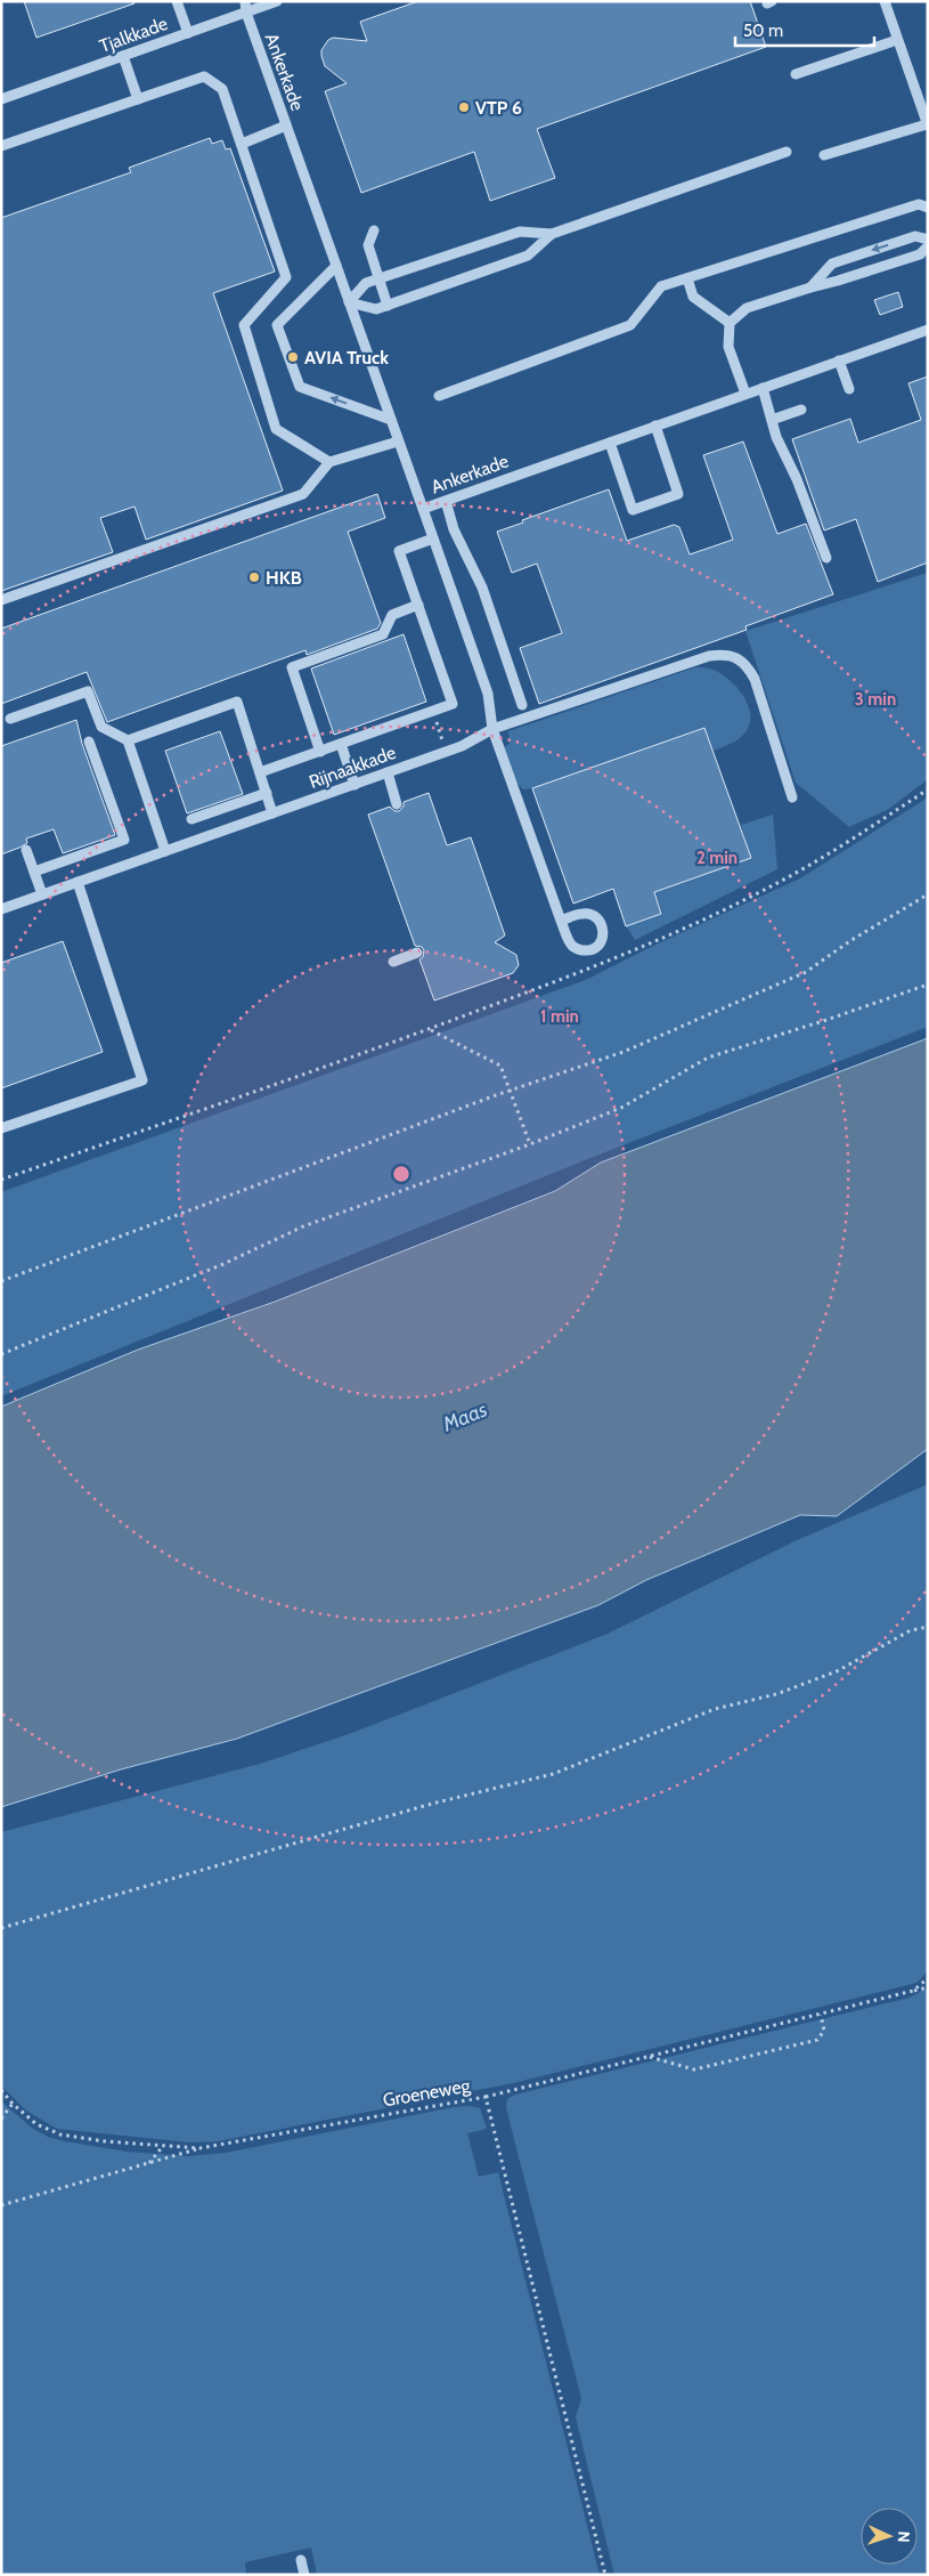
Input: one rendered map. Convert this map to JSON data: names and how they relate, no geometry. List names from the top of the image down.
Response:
{
  "streets": {
    "street": ["Tjalkkade", "Ankerkade", "Rijnaakkade"],
    "path": ["Groeneweg"]
  },
  "crossings": [
    ["Tjalkkade", "Ankerkade"]
  ],
  "water": ["Maas"],
  "places": ["VTP 6", "AVIA Truck", "HKB"],
  "scale_bar": "50 m",
  "north": "right",
  "rings": ["3 min", "2 min", "1 min"]
}
